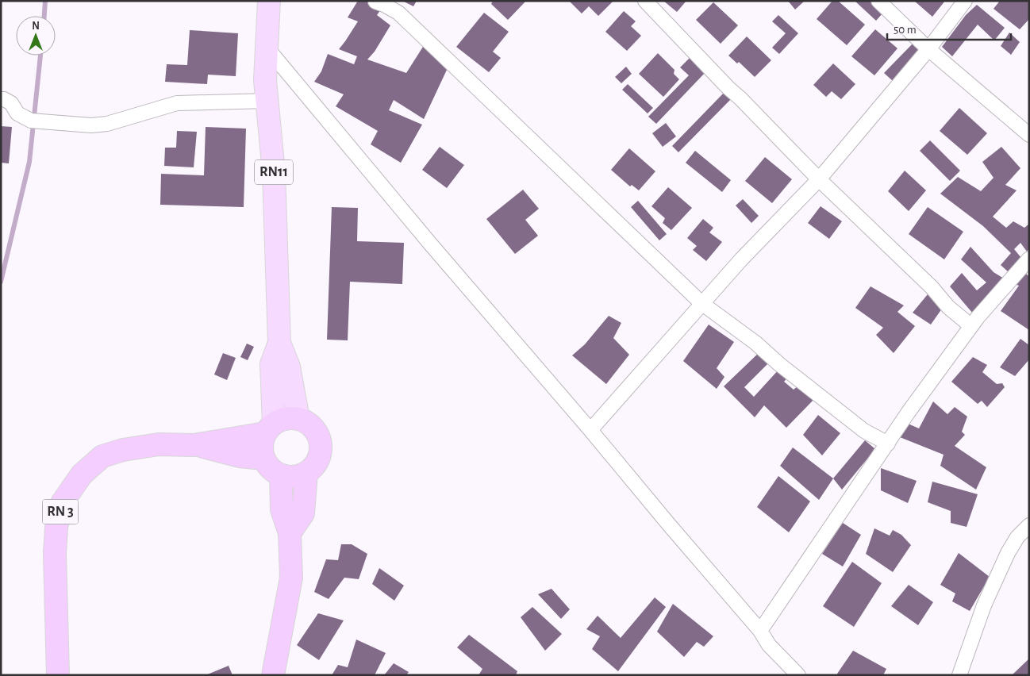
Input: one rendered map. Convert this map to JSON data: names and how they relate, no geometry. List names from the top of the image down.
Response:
{
  "streets": {
    "highway": ["RN 3"],
    "main road": ["RN11"]
  },
  "crossings": [
    ["RN11", "RN 3"]
  ],
  "scale_bar": "50 m",
  "north": "top"
}
